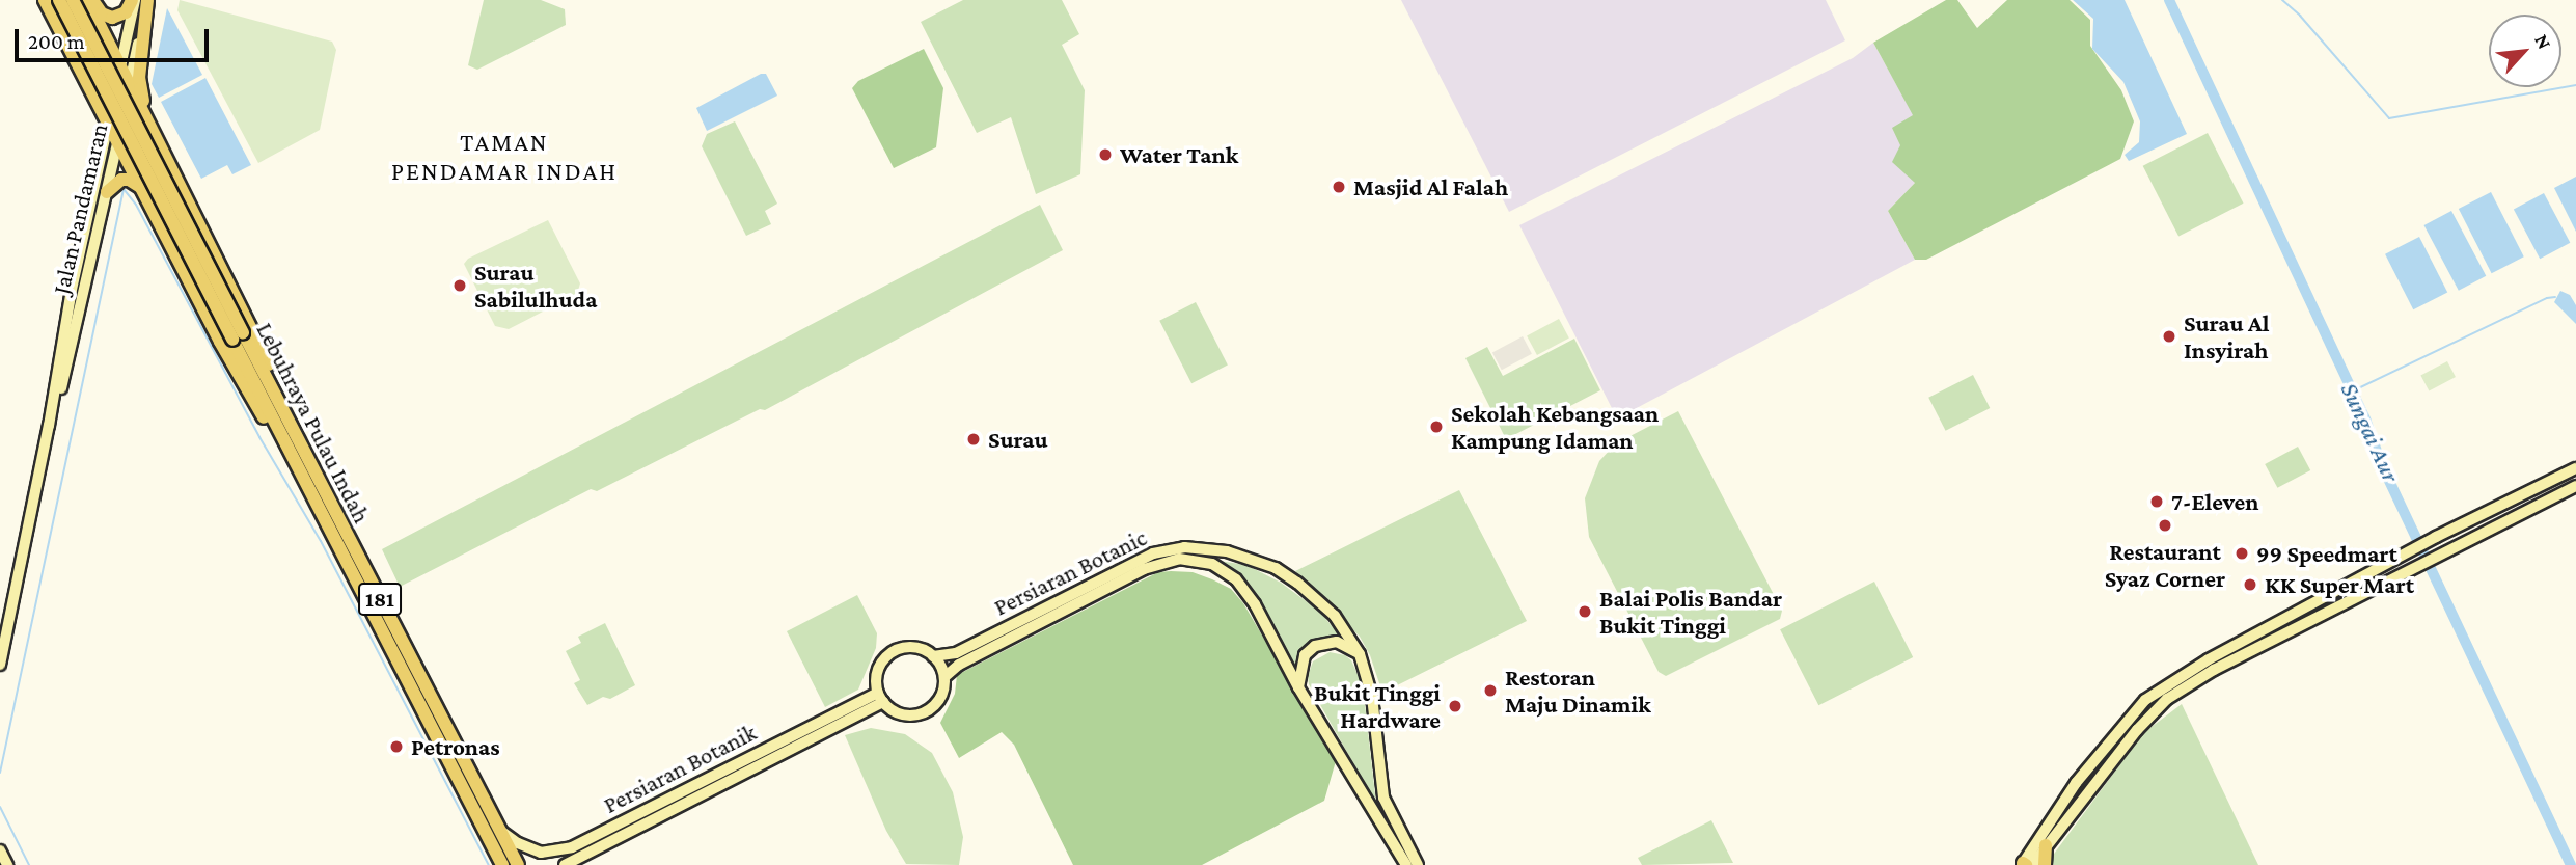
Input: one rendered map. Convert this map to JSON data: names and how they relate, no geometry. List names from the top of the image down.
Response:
{
  "streets": {
    "main road": [
      "Jalan Pandamaran",
      "Lebuhraya Pulau Indah",
      "Persiaran Botanic",
      "181",
      "Persiaran Botanik"
    ]
  },
  "crossings": [
    ["Lebuhraya Pulau Indah", "Persiaran Botanik"],
    ["Persiaran Botanic", "Persiaran Botanik"]
  ],
  "districts": ["TAMAN PENDAMAR INDAH"],
  "water": ["Sungai Aur"],
  "places": [
    "Water Tank",
    "Masjid Al Falah",
    "Surau Sabilulhuda",
    "Surau Al Insyirah",
    "Sekolah Kebangsaan Kampung Idaman",
    "Surau",
    "7-Eleven",
    "Restaurant Syaz Corner",
    "99 Speedmart",
    "KK Super Mart",
    "Balai Polis Bandar Bukit Tinggi",
    "Restoran Maju Dinamik",
    "Bukit Tinggi Hardware",
    "Petronas"
  ],
  "scale_bar": "200 m",
  "north": "top right"
}
